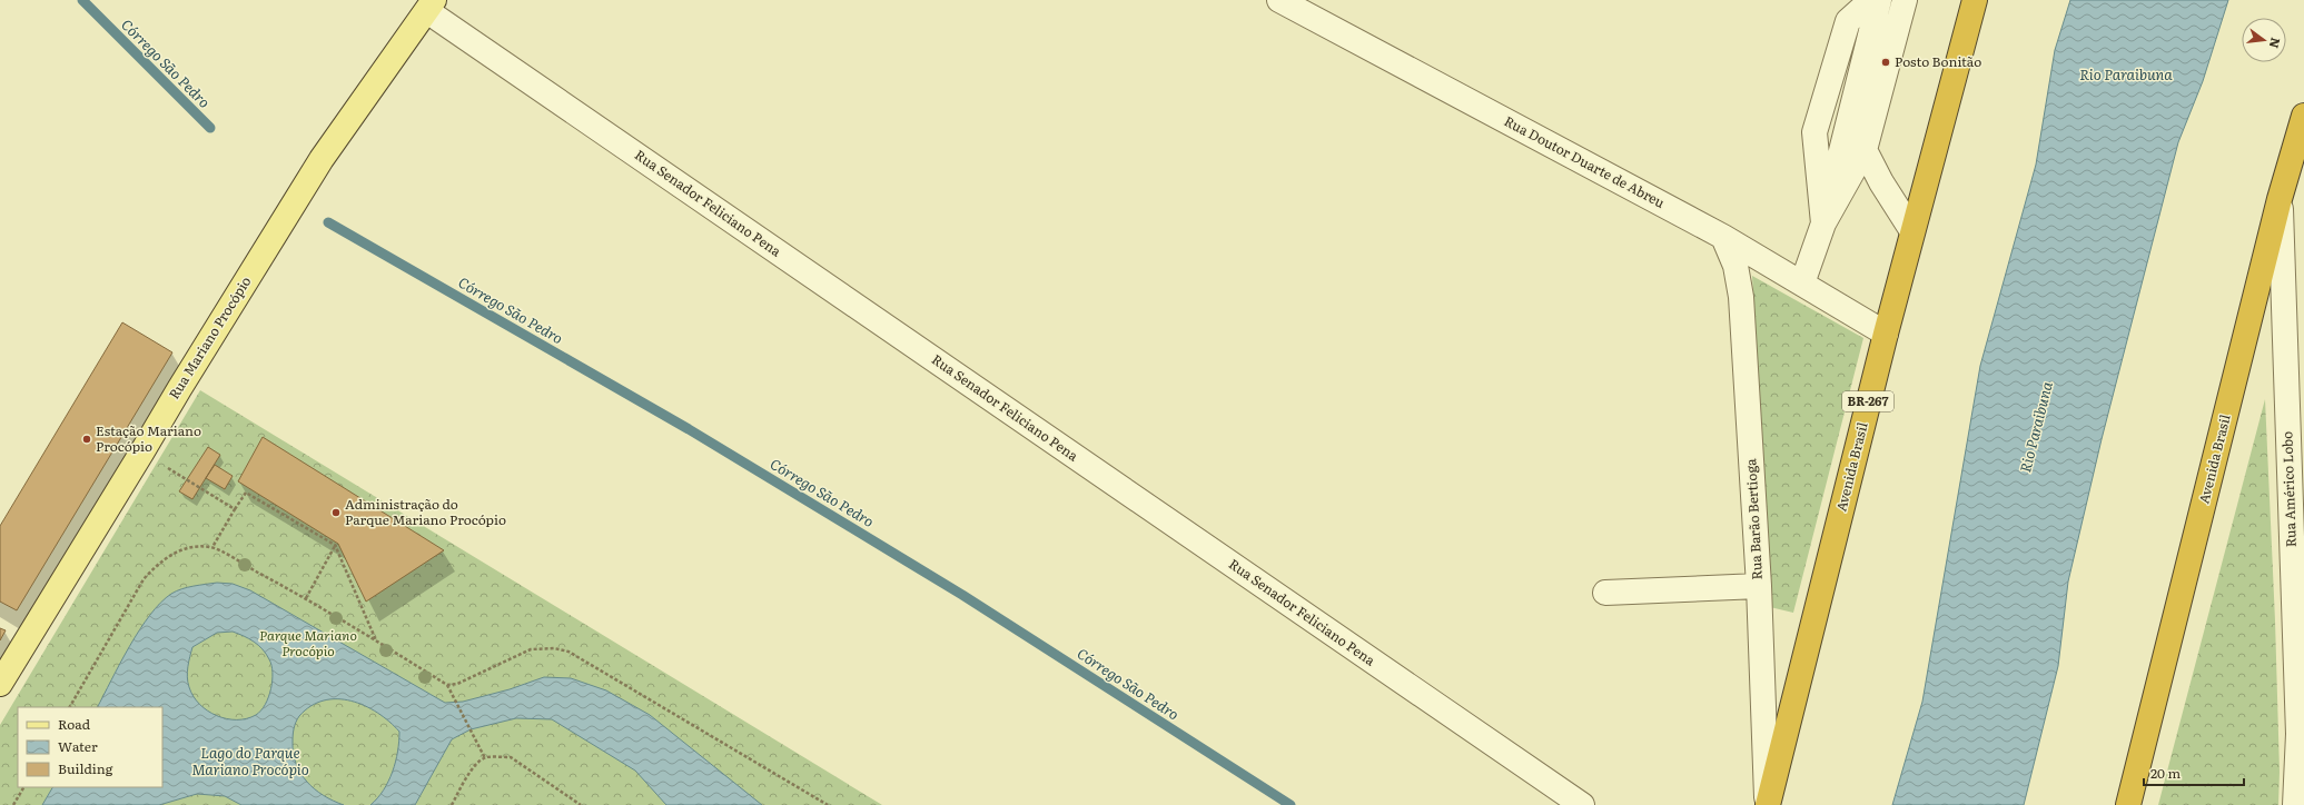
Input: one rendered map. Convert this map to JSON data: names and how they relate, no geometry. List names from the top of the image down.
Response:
{
  "streets": {
    "highway": ["BR-267", "Avenida Brasil"],
    "main road": ["Rua Mariano Procópio"],
    "street": [
      "Rua Doutor Duarte de Abreu",
      "Rua Senador Feliciano Pena",
      "Rua Américo Lobo",
      "Rua Barão Bertioga"
    ]
  },
  "crossings": [
    ["Rua Doutor Duarte de Abreu", "Avenida Brasil"],
    ["Rua Doutor Duarte de Abreu", "Rua Barão Bertioga"],
    ["Rua Senador Feliciano Pena", "Rua Mariano Procópio"],
    ["Avenida Brasil", "Rua Américo Lobo"],
    ["Avenida Brasil", "Rua Barão Bertioga"]
  ],
  "water": ["Córrego São Pedro", "Rio Paraibuna", "Lago do Parque Mariano Procópio"],
  "parks": ["Parque Mariano Procópio"],
  "places": ["Posto Bonitão", "Estação Mariano Procópio", "Administração do Parque Mariano Procópio"],
  "legend": ["Road", "Water", "Building"],
  "scale_bar": "20 m",
  "north": "right"
}
